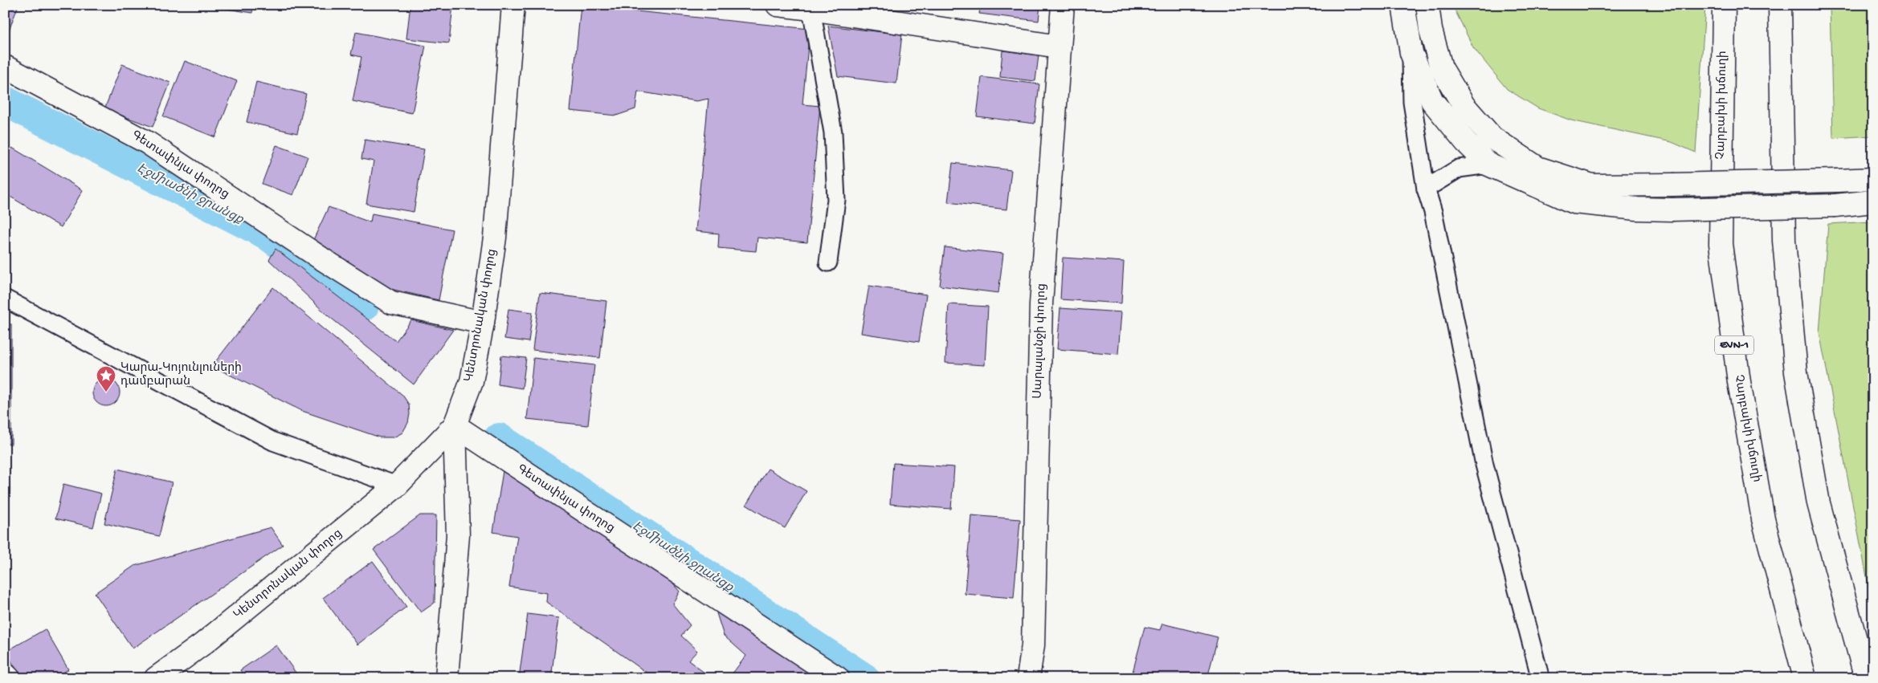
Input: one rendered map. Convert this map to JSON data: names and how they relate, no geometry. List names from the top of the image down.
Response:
{
  "streets": {
    "main road": [
      "Չարբախի խճուղի",
      "Գետափնյա փողոց",
      "Կենտրոնական փողոց",
      "Սարալանջի փողոց",
      "EVN-1"
    ]
  },
  "crossings": [
    ["Գետափնյա փողոց", "Կենտրոնական փողոց"]
  ],
  "water": ["Էջմիածնի ջրանցք"],
  "places": {
    "place": ["Կարա-Կոյունլուների դամբարան"]
  }
}
